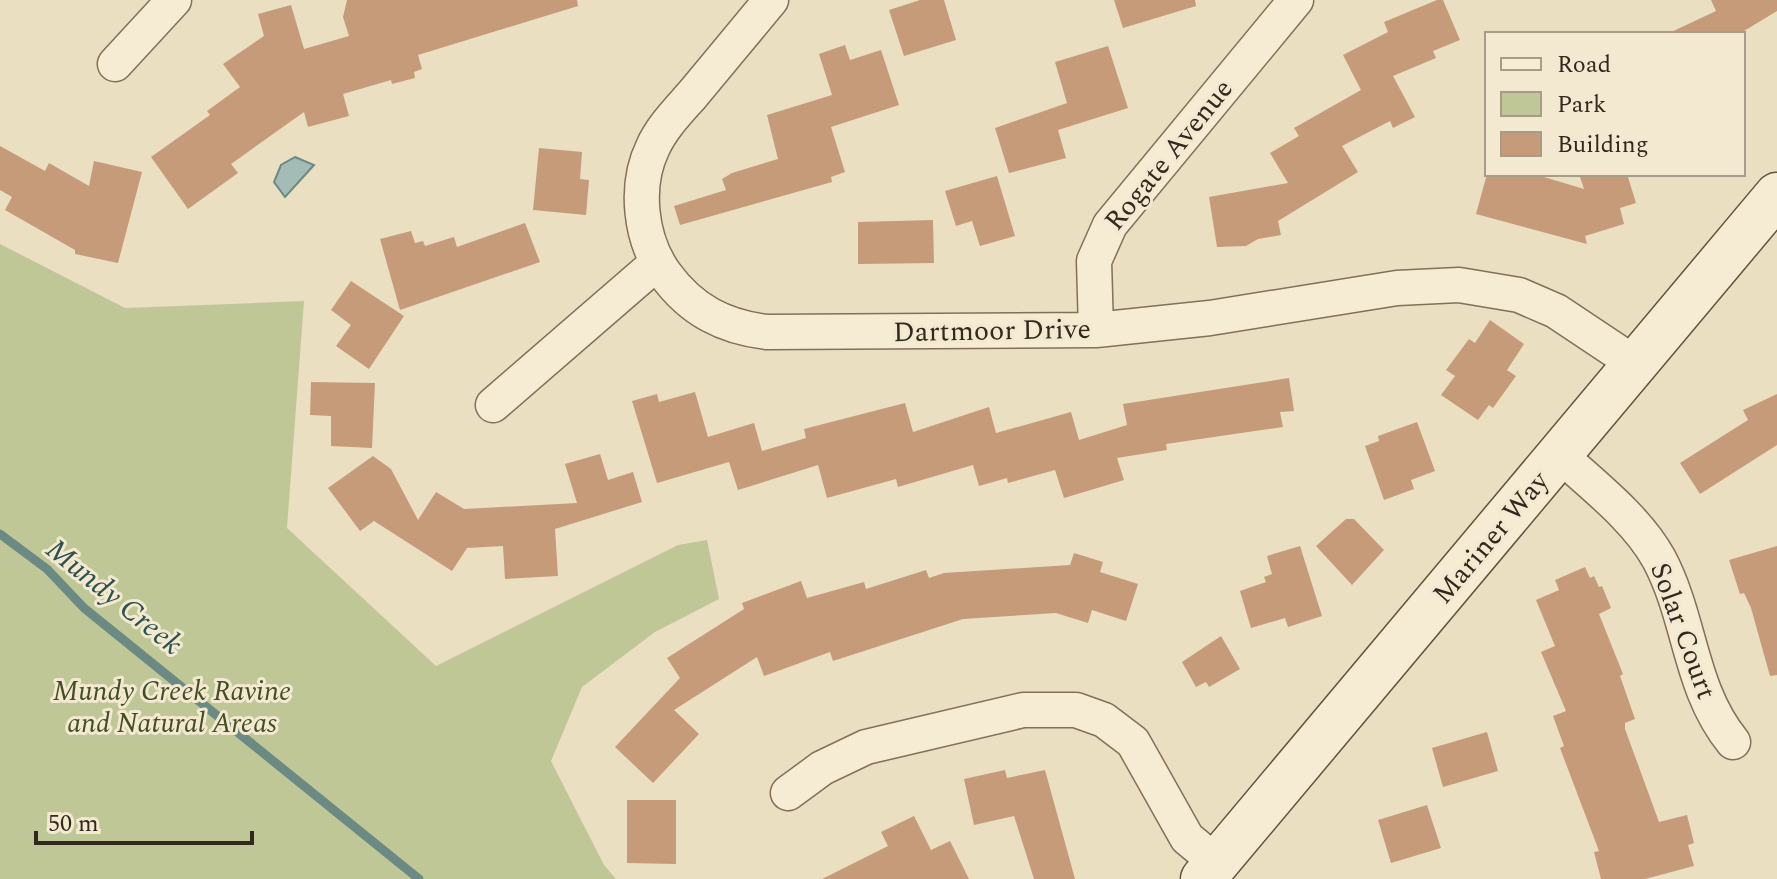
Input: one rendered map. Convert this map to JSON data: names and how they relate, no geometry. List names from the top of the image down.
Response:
{
  "streets": {
    "main road": ["Mariner Way"],
    "street": ["Rogate Avenue", "Dartmoor Drive", "Solar Court"]
  },
  "crossings": [
    ["Rogate Avenue", "Dartmoor Drive"],
    ["Dartmoor Drive", "Mariner Way"],
    ["Mariner Way", "Solar Court"]
  ],
  "water": ["Mundy Creek"],
  "parks": ["Mundy Creek Ravine and Natural Areas"],
  "legend": ["Road", "Park", "Building"],
  "scale_bar": "50 m"
}
